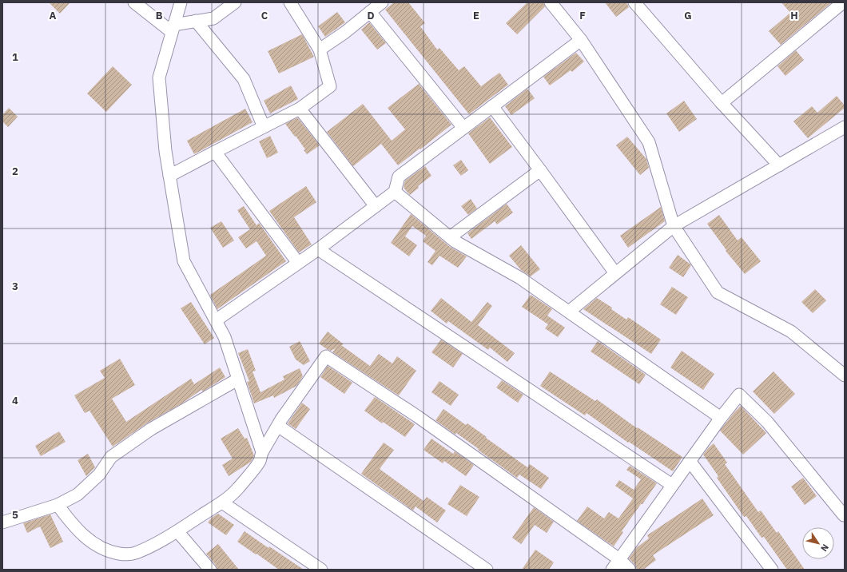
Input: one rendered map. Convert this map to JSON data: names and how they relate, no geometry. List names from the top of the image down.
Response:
{
  "north": "bottom right",
  "grid": {
    "columns": [
      "A",
      "B",
      "C",
      "D",
      "E",
      "F",
      "G",
      "H"
    ],
    "rows": [
      "1",
      "2",
      "3",
      "4",
      "5"
    ]
  }
}
